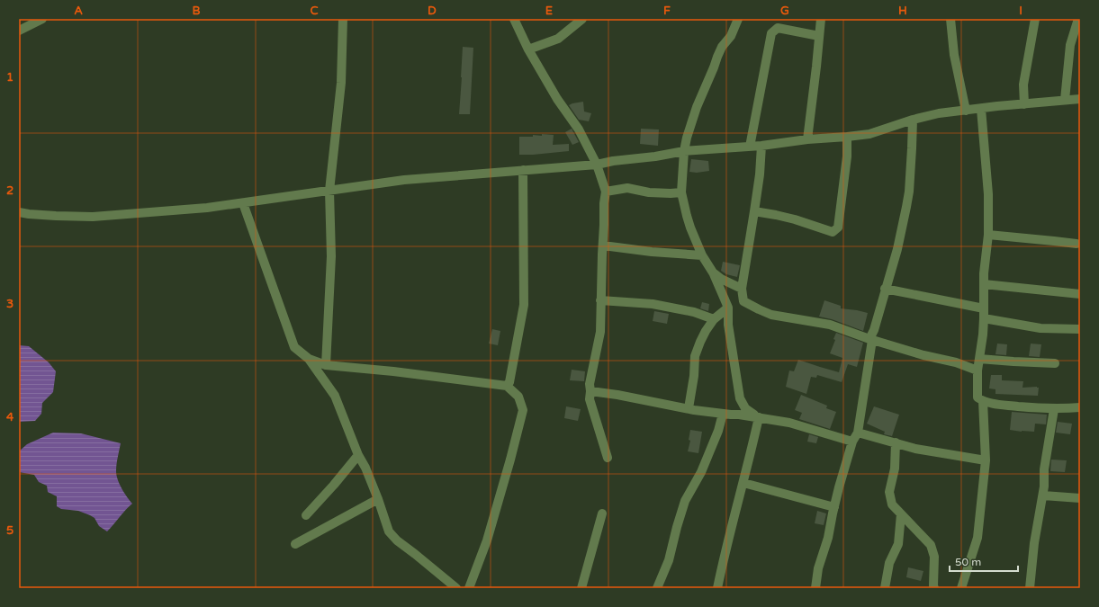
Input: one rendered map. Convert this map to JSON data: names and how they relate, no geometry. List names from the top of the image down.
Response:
{
  "scale_bar": "50 m",
  "grid": {
    "columns": [
      "A",
      "B",
      "C",
      "D",
      "E",
      "F",
      "G",
      "H",
      "I"
    ],
    "rows": [
      "1",
      "2",
      "3",
      "4",
      "5"
    ]
  }
}
